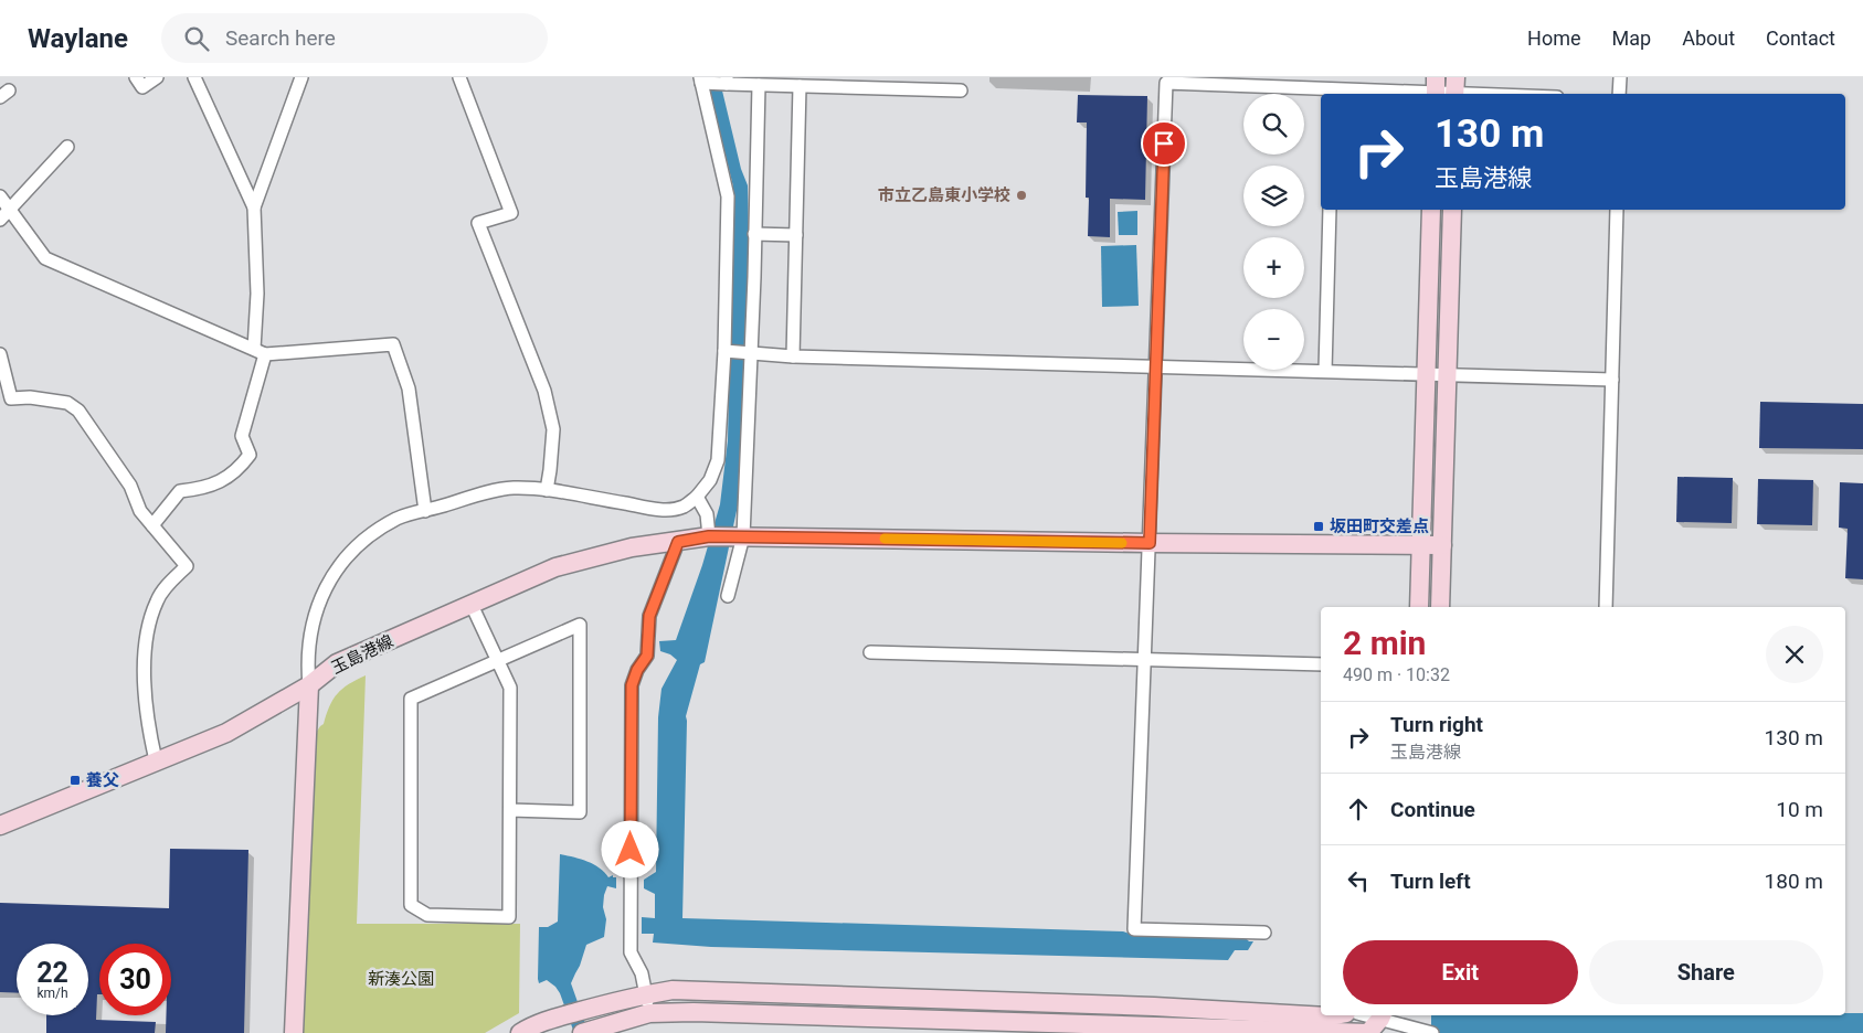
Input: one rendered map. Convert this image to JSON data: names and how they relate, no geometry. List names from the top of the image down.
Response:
{
  "streets": {
    "street": ["玉島港線"]
  },
  "parks": ["新湊公園"],
  "places": {
    "other": ["市立乙島東小学校"],
    "transit": ["坂田町交差点", "養父"]
  },
  "page": {
    "header": "Waylane",
    "search": "Search here",
    "nav": [
      "Home",
      "Map",
      "About",
      "Contact"
    ],
    "map_buttons": ["+", "−"],
    "turn": ["130 m", "玉島港線"],
    "heading": ["2 min", "490 m · 10:32"],
    "list": [
      {
        "name": "Turn right",
        "note": "玉島港線",
        "value": "130 m"
      },
      {
        "name": "Continue",
        "value": "10 m"
      },
      {
        "name": "Turn left",
        "value": "180 m"
      }
    ],
    "buttons": ["Exit", "Share"],
    "speed": "22 km/h",
    "limit": "30"
  }
}
